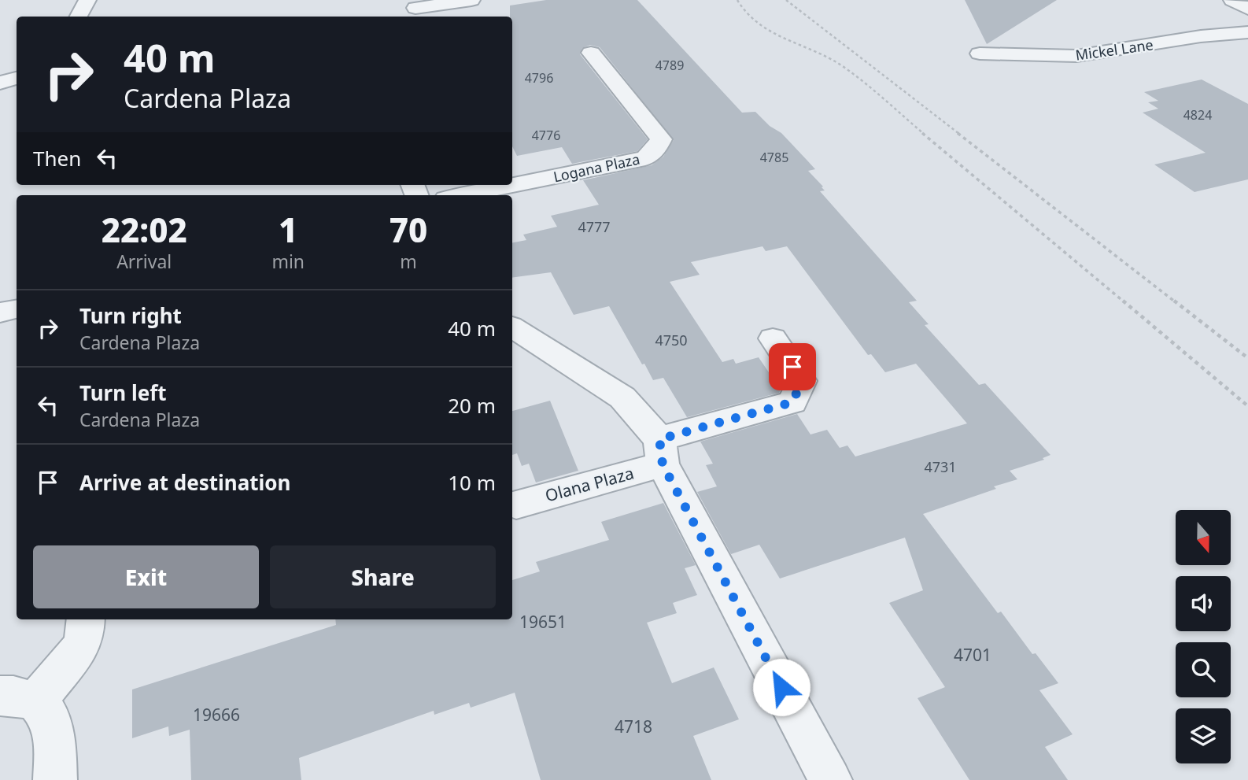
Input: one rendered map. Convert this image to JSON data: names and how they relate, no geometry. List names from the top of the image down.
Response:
{
  "streets": {
    "street": ["Mickel Lane", "Logana Plaza", "Olana Plaza"]
  },
  "house_numbers": [
    "4789",
    "4796",
    "4824",
    "4776",
    "4785",
    "4777",
    "4750",
    "4731",
    "19651",
    "4701",
    "19666",
    "4718"
  ],
  "north": "bottom",
  "page": {
    "turn": ["40 m", "Cardena Plaza"],
    "then": "Then",
    "eta": [
      "22:02",
      "Arrival",
      "1",
      "min",
      "70",
      "m"
    ],
    "list": [
      {
        "name": "Turn right",
        "note": "Cardena Plaza",
        "value": "40 m"
      },
      {
        "name": "Turn left",
        "note": "Cardena Plaza",
        "value": "20 m"
      },
      {
        "name": "Arrive at destination",
        "value": "10 m"
      }
    ],
    "buttons": ["Exit", "Share"]
  }
}
